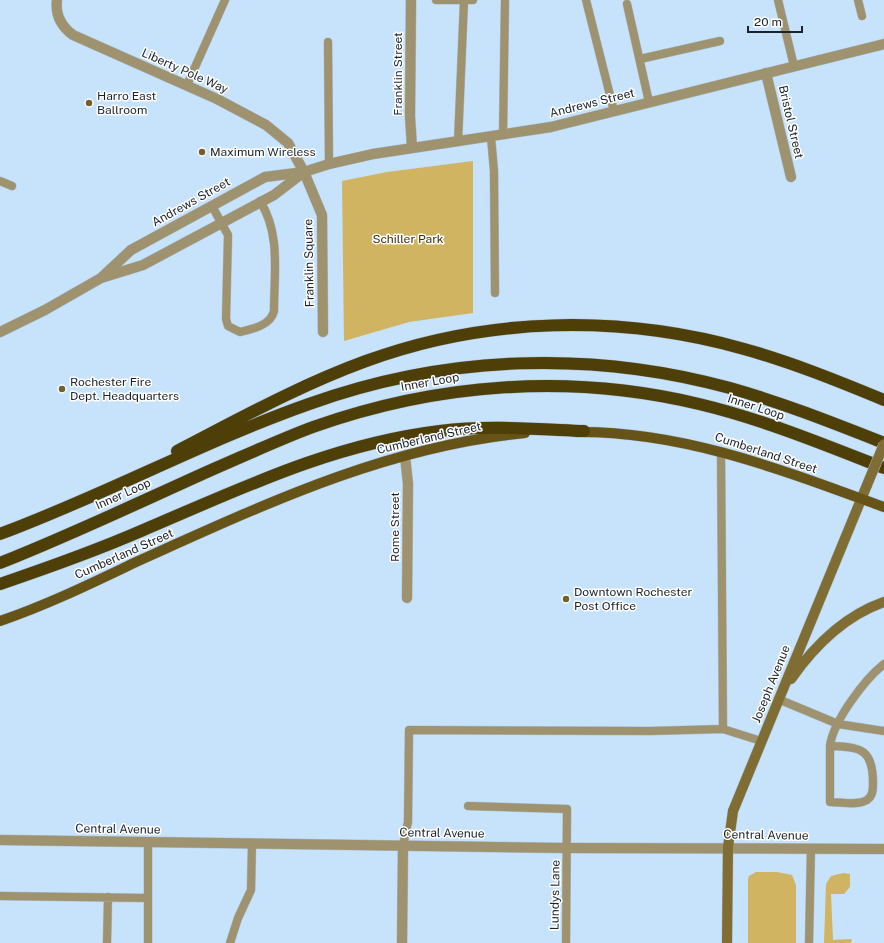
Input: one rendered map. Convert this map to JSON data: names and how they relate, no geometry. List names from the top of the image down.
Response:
{
  "streets": {
    "highway": ["Inner Loop"],
    "main road": ["Cumberland Street", "Joseph Avenue"],
    "street": [
      "Liberty Pole Way",
      "Franklin Street",
      "Andrews Street",
      "Bristol Street",
      "Franklin Square",
      "Rome Street",
      "Central Avenue"
    ],
    "lane": ["Lundys Lane"]
  },
  "crossings": [
    ["Liberty Pole Way", "Andrews Street"],
    ["Liberty Pole Way", "Franklin Square"],
    ["Franklin Street", "Andrews Street"],
    ["Andrews Street", "Bristol Street"],
    ["Andrews Street", "Franklin Square"],
    ["Inner Loop", "Joseph Avenue"],
    ["Cumberland Street", "Rome Street"],
    ["Cumberland Street", "Joseph Avenue"],
    ["Joseph Avenue", "Central Avenue"],
    ["Central Avenue", "Lundys Lane"]
  ],
  "parks": ["Schiller Park"],
  "places": [
    "Harro East Ballroom",
    "Maximum Wireless",
    "Rochester Fire Dept. Headquarters",
    "Downtown Rochester Post Office"
  ],
  "scale_bar": "20 m"
}
